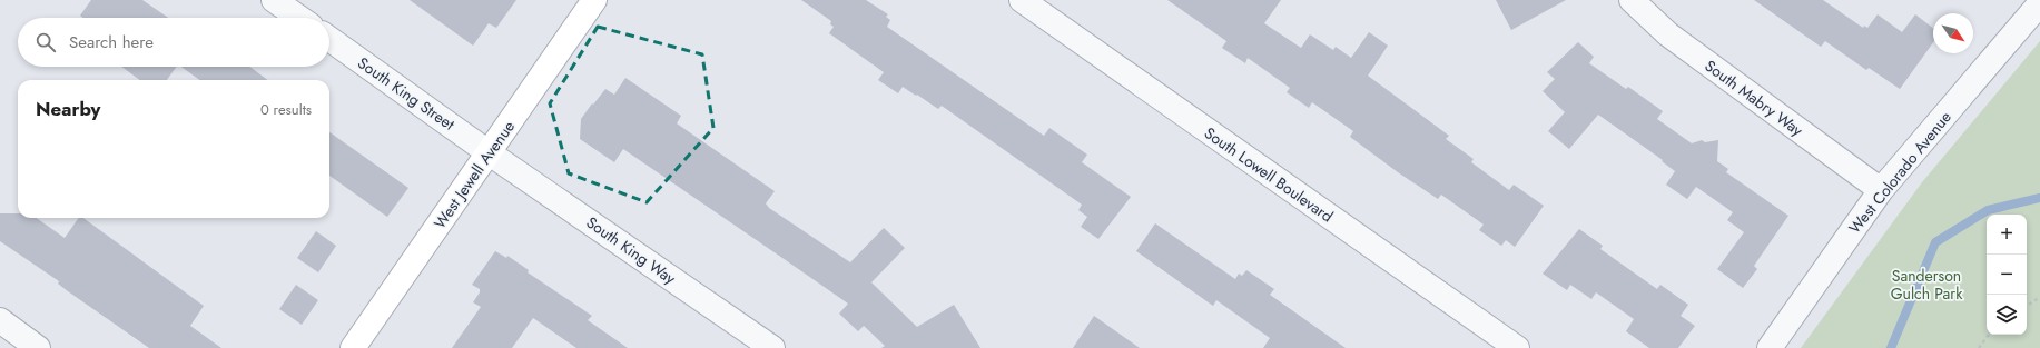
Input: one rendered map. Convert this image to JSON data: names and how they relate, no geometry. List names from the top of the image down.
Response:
{
  "streets": {
    "main road": ["West Jewell Avenue"],
    "street": [
      "South King Street",
      "South Mabry Way",
      "West Colorado Avenue",
      "South Lowell Boulevard",
      "South King Way"
    ]
  },
  "crossings": [
    ["South King Street", "West Jewell Avenue"],
    ["South King Street", "South King Way"],
    ["South Mabry Way", "West Colorado Avenue"],
    ["West Jewell Avenue", "South King Way"]
  ],
  "parks": ["Sanderson Gulch Park"],
  "north": "bottom right",
  "page": {
    "search": "Search here",
    "heading": ["Nearby", "0 results"],
    "map_buttons": ["+", "−"]
  }
}
